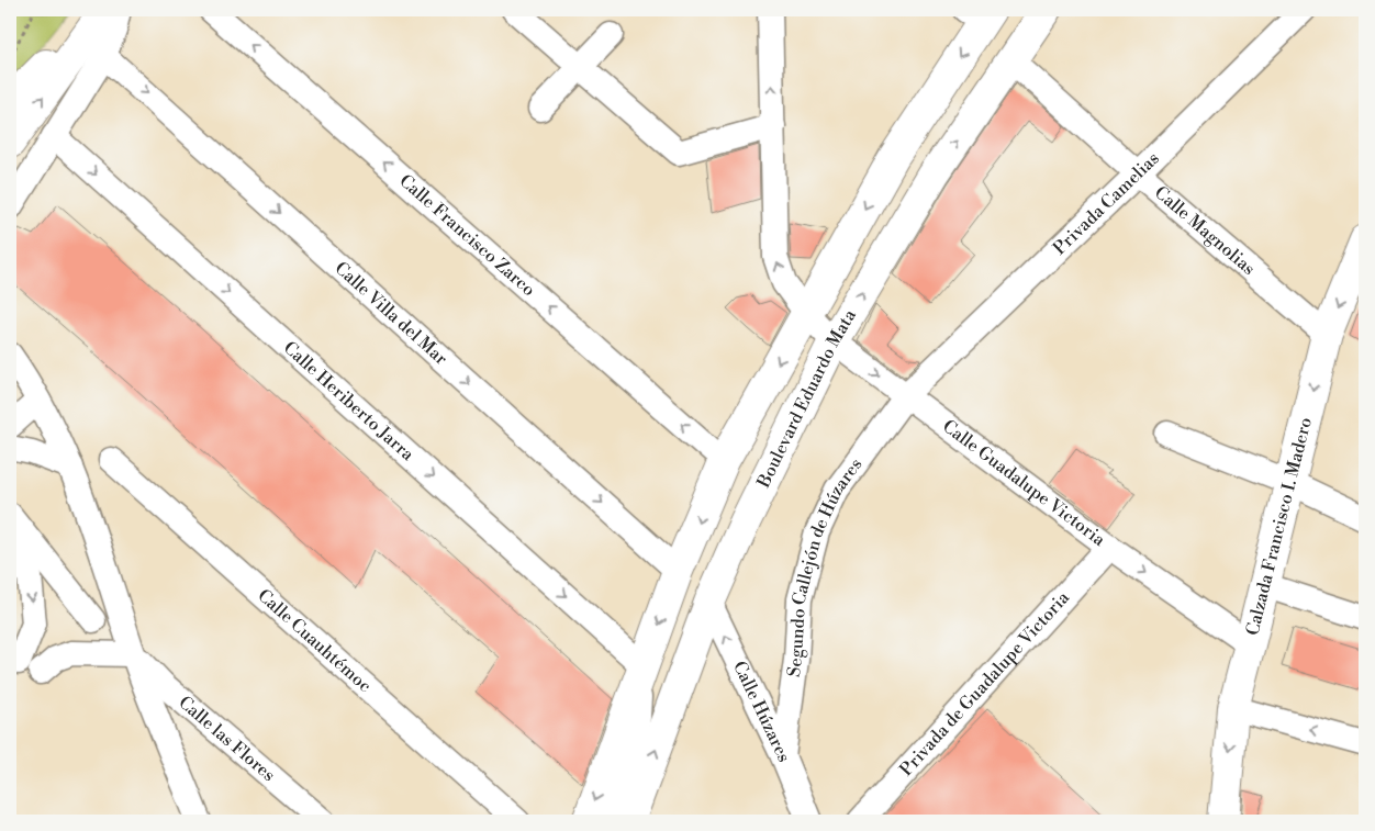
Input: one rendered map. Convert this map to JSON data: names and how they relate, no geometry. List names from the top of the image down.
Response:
{
  "streets": {
    "main road": ["Boulevard Eduardo Mata", "Calzada Francisco I. Madero"],
    "street": [
      "Privada Camelias",
      "Calle Magnolias",
      "Calle Francisco Zarco",
      "Calle Villa del Mar",
      "Calle Heriberto Jarra",
      "Calle Guadalupe Victoria",
      "Segundo Callejón de Húzares",
      "Calle Cuauhtémoc",
      "Privada de Guadalupe Victoria",
      "Calle Húzares",
      "Calle las Flores"
    ]
  },
  "crossings": [
    ["Privada Camelias", "Calle Magnolias"],
    ["Privada Camelias", "Calle Guadalupe Victoria"],
    ["Privada Camelias", "Segundo Callejón de Húzares"],
    ["Calle Magnolias", "Boulevard Eduardo Mata"],
    ["Calle Magnolias", "Calzada Francisco I. Madero"],
    ["Boulevard Eduardo Mata", "Calle Guadalupe Victoria"],
    ["Boulevard Eduardo Mata", "Calle Húzares"],
    ["Calle Guadalupe Victoria", "Calzada Francisco I. Madero"],
    ["Calle Guadalupe Victoria", "Segundo Callejón de Húzares"],
    ["Calle Guadalupe Victoria", "Privada de Guadalupe Victoria"],
    ["Segundo Callejón de Húzares", "Calle Húzares"]
  ],
  "one_way": [
    "Calle Francisco Zarco",
    "Calle Villa del Mar",
    "Calle Heriberto Jarra",
    "Calzada Francisco I. Madero",
    "Calle Húzares"
  ]
}
